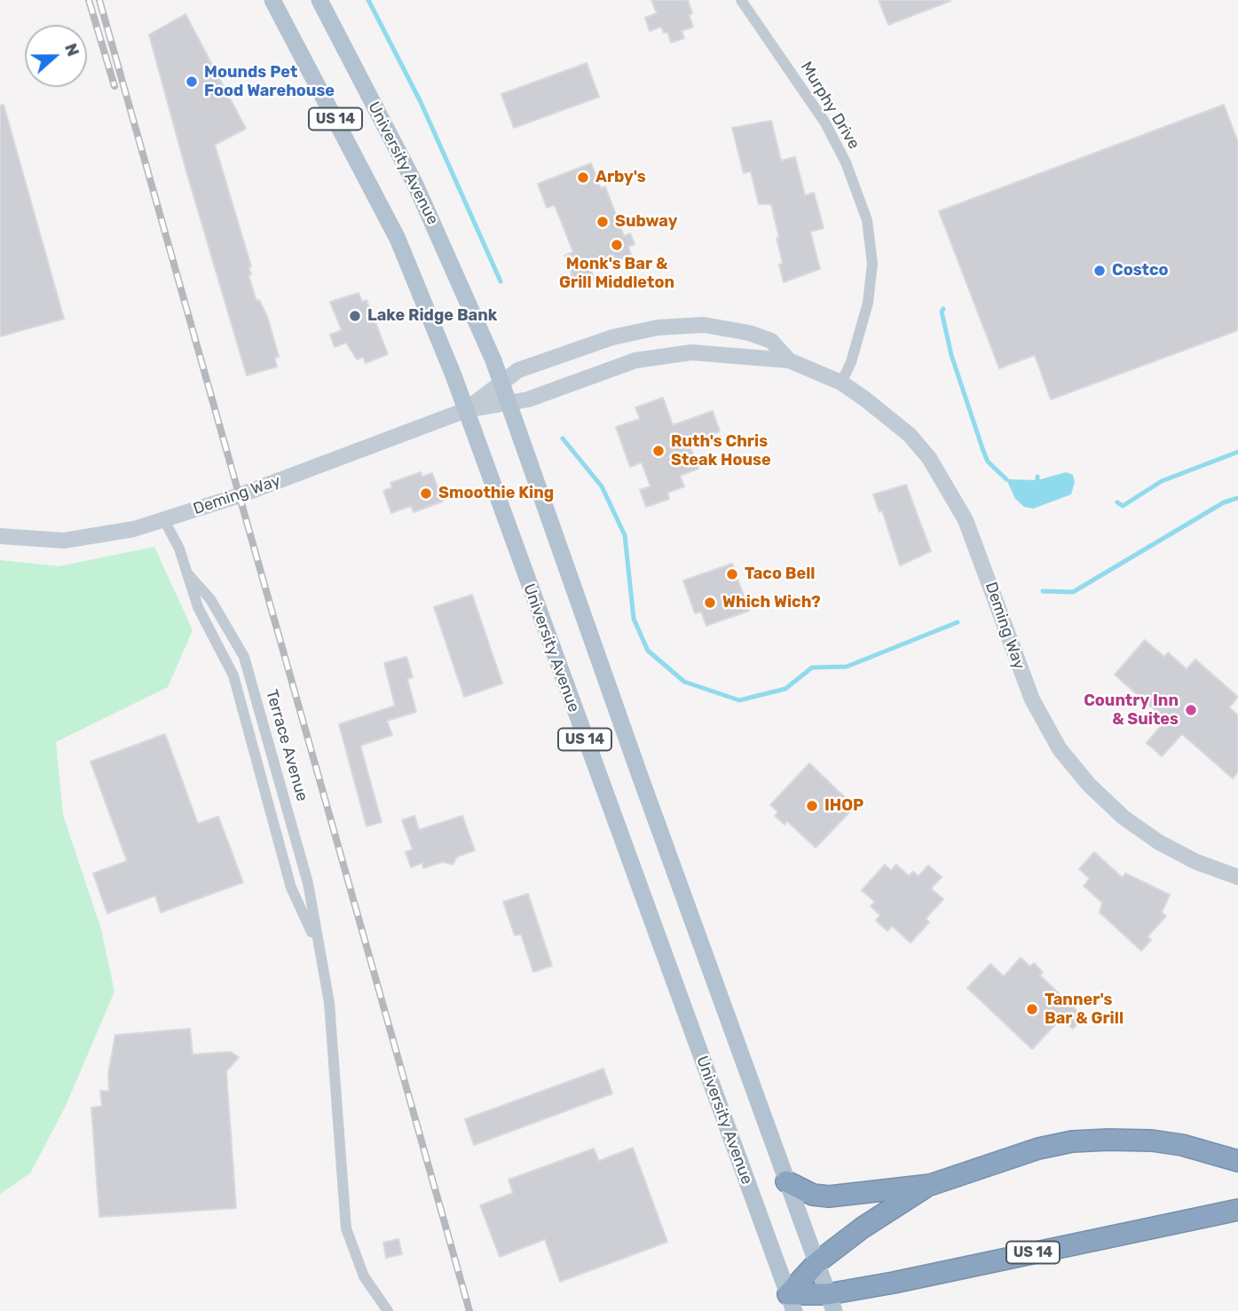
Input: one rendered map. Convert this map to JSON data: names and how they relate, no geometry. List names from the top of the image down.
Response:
{
  "streets": {
    "highway": ["US 14"],
    "main road": ["University Avenue"],
    "street": ["Murphy Drive", "Deming Way", "Terrace Avenue"]
  },
  "crossings": [
    ["Murphy Drive", "Deming Way"],
    ["US 14", "University Avenue"],
    ["University Avenue", "Deming Way"],
    ["Deming Way", "Terrace Avenue"]
  ],
  "places": [
    "Mounds Pet Food Warehouse",
    "Arby's",
    "Subway",
    "Monk's Bar & Grill Middleton",
    "Costco",
    "Lake Ridge Bank",
    "Ruth's Chris Steak House",
    "Smoothie King",
    "Taco Bell",
    "Which Wich?",
    "Country Inn & Suites",
    "IHOP",
    "Tanner's Bar & Grill"
  ],
  "north": "right"
}
